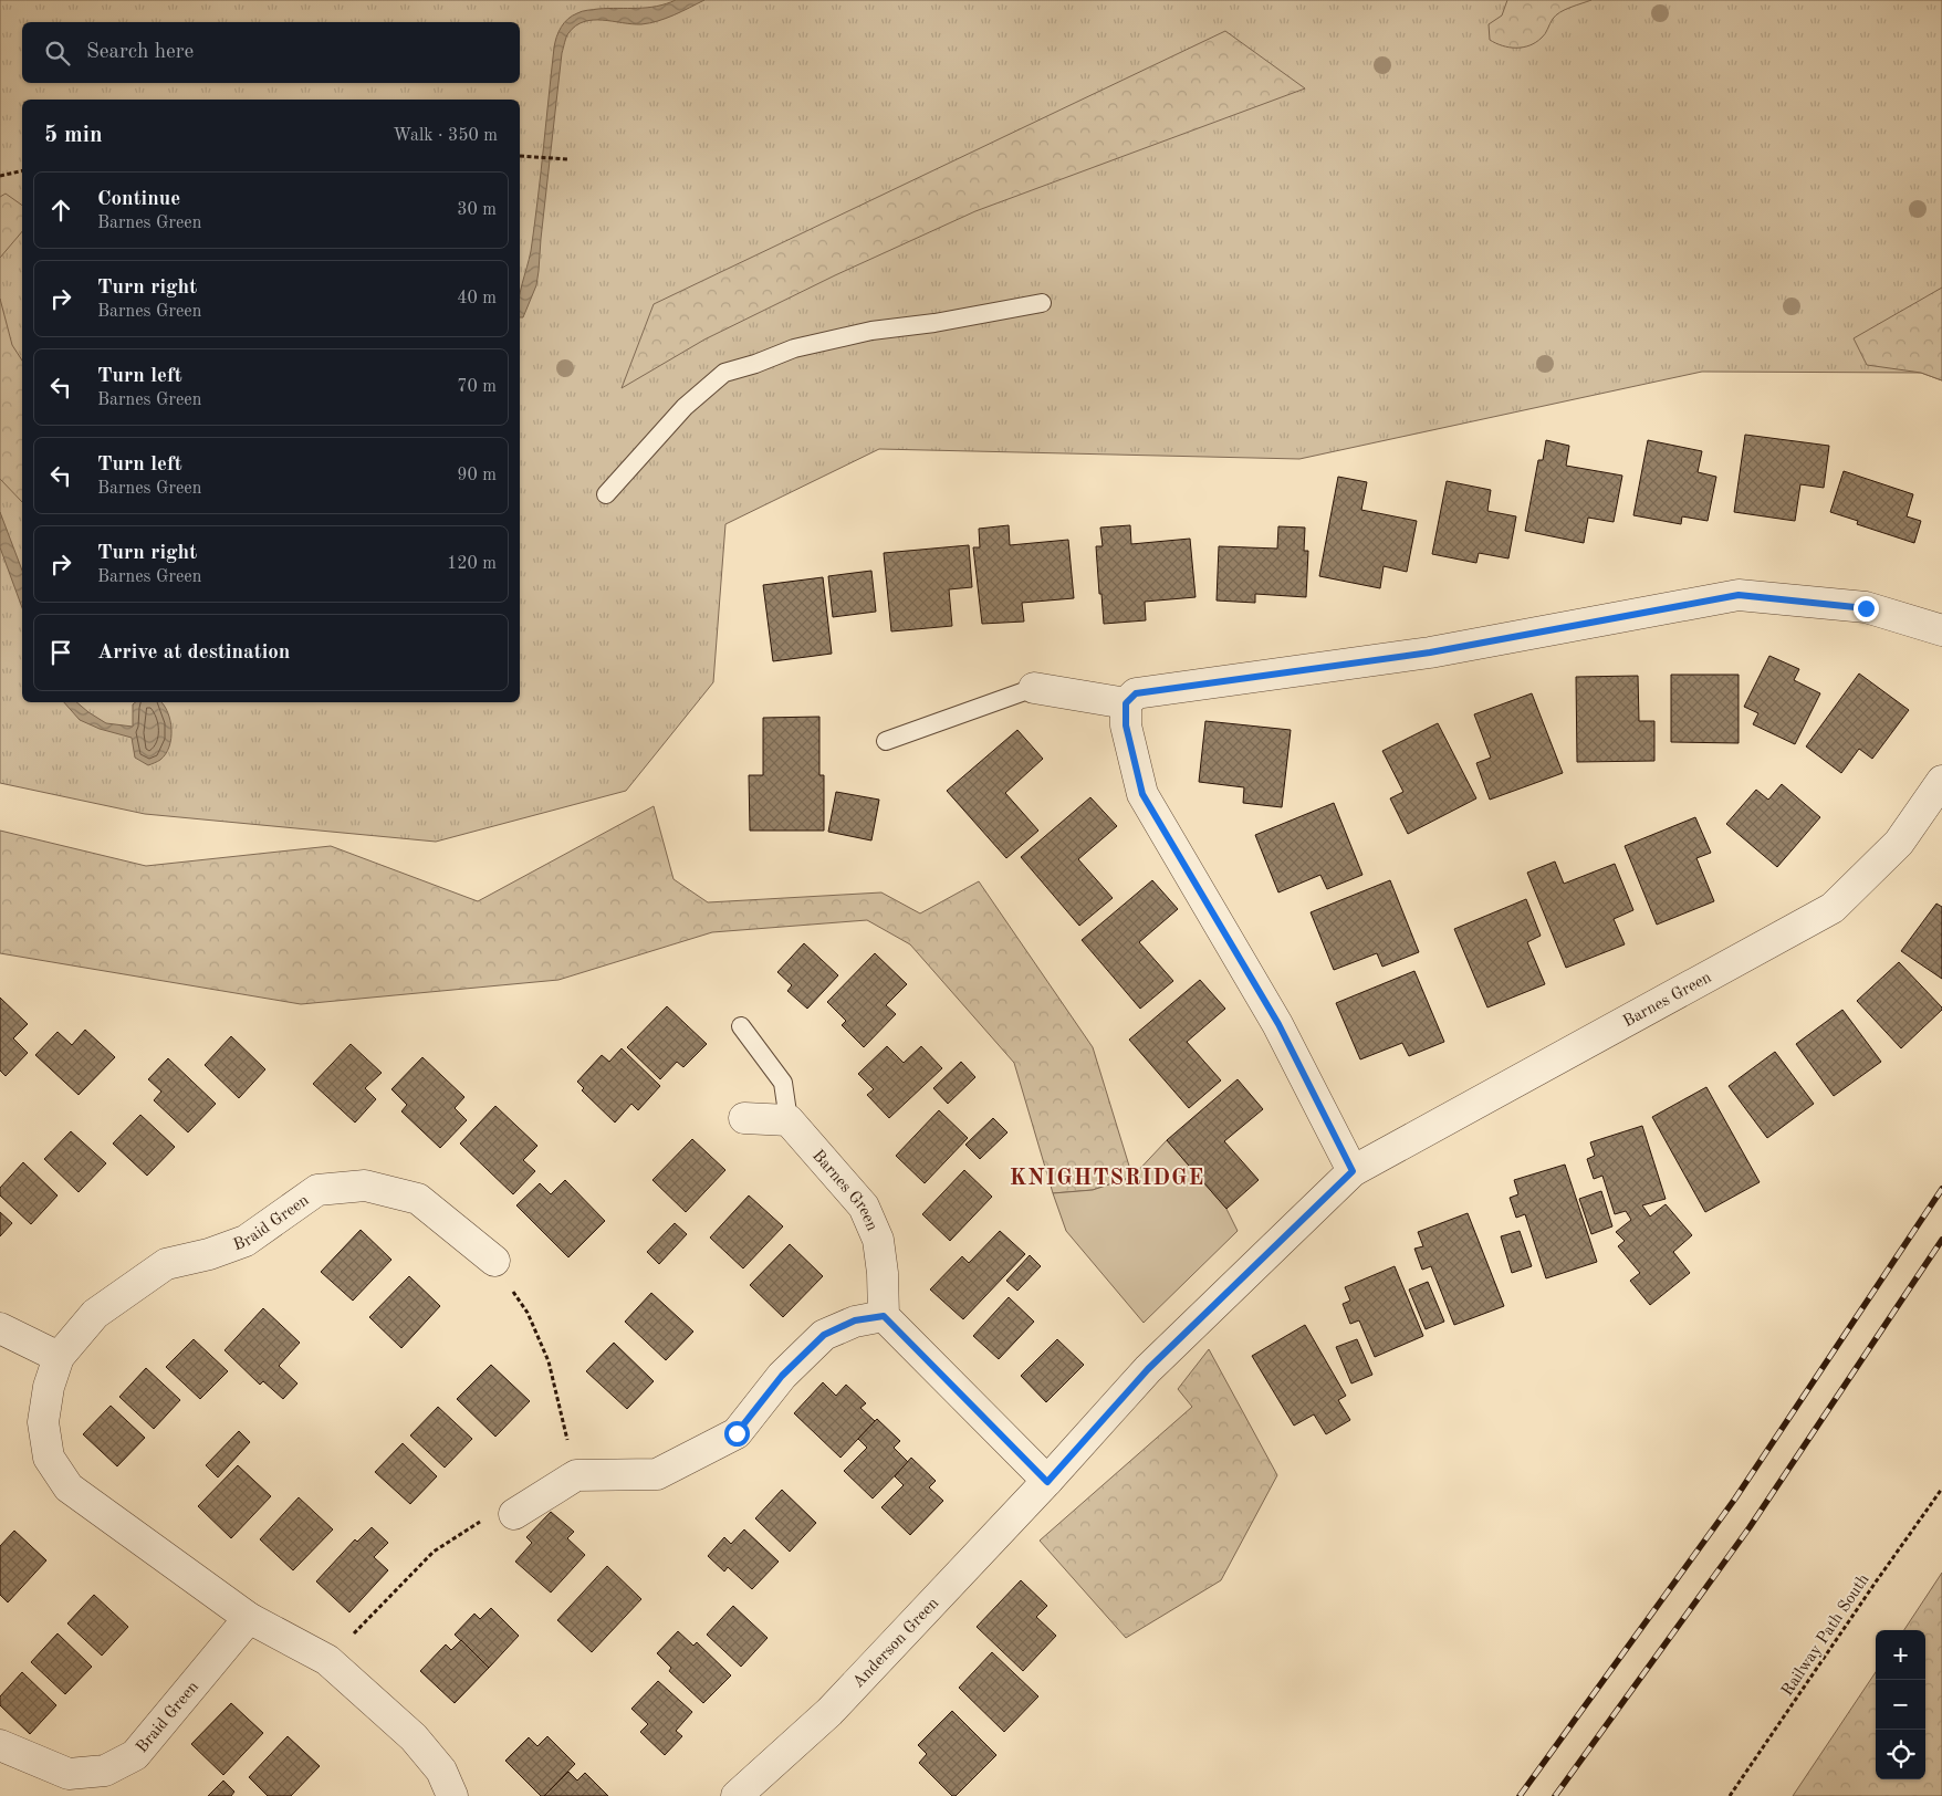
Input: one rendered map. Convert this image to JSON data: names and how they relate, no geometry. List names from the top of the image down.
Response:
{
  "streets": {
    "street": ["Barnes Green", "Braid Green", "Anderson Green"],
    "path": ["Railway Path South"]
  },
  "crossings": [
    ["Barnes Green", "Anderson Green"]
  ],
  "districts": ["KNIGHTSRIDGE"],
  "page": {
    "search": "Search here",
    "heading": ["5 min", "Walk · 350 m"],
    "list": [
      ["Continue", "Barnes Green", "30 m"],
      ["Turn right", "Barnes Green", "40 m"],
      ["Turn left", "Barnes Green", "70 m"],
      ["Turn left", "Barnes Green", "90 m"],
      ["Turn right", "Barnes Green", "120 m"],
      "Arrive at destination"
    ],
    "map_buttons": ["+", "−"]
  }
}
